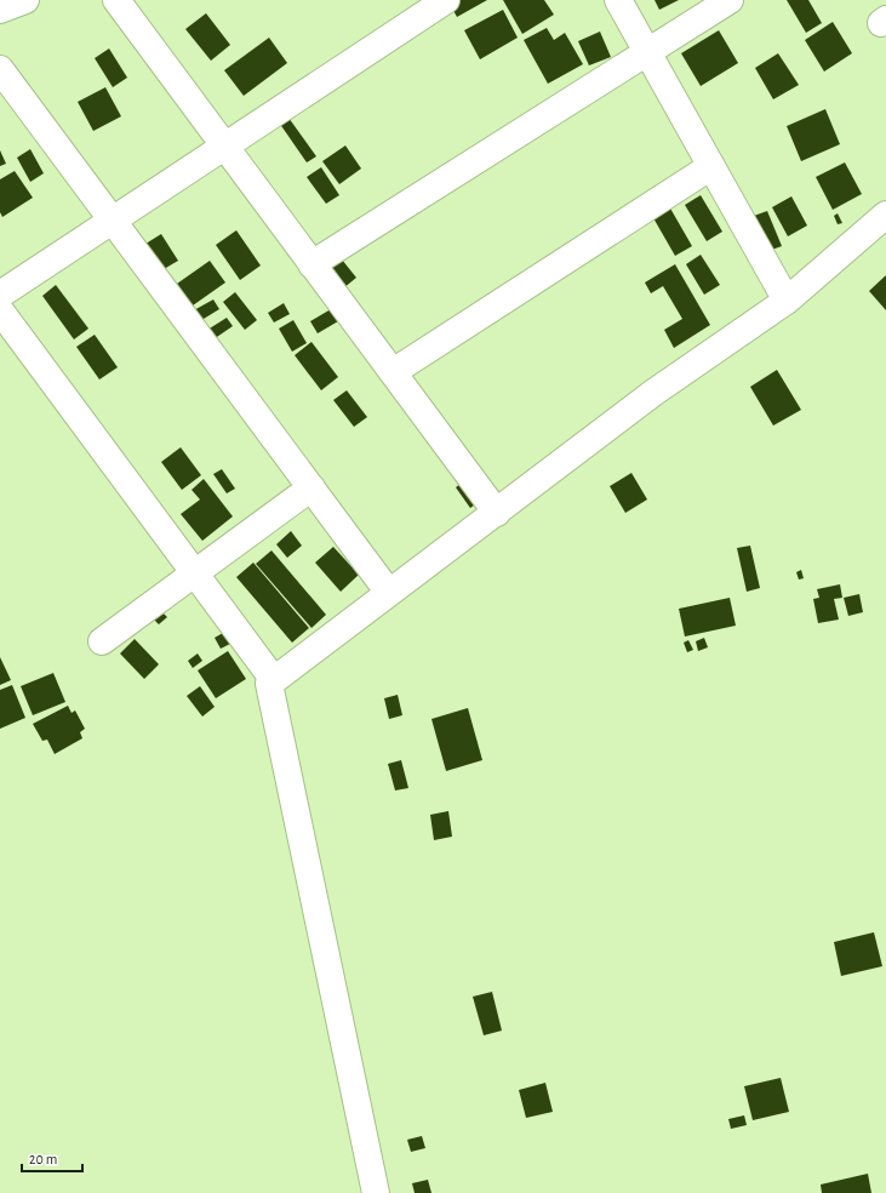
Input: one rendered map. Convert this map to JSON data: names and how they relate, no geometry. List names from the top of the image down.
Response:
{
  "scale_bar": "20 m"
}
